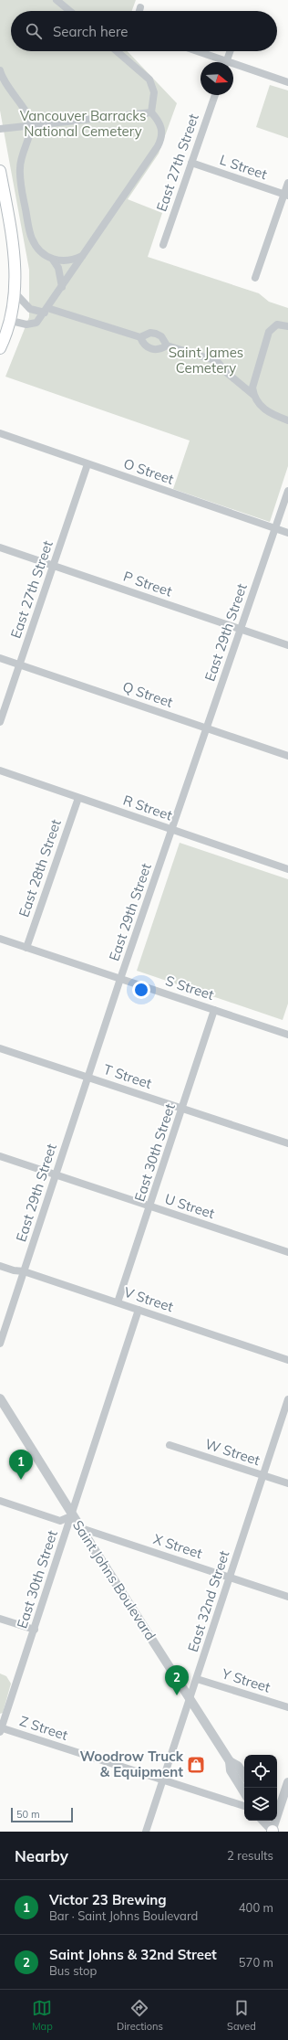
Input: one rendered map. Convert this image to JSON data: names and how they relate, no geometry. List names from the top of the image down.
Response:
{
  "streets": {
    "street": [
      "East 27th Street",
      "L Street",
      "O Street",
      "P Street",
      "East 29th Street",
      "Q Street",
      "R Street",
      "East 28th Street",
      "S Street",
      "T Street",
      "East 30th Street",
      "U Street",
      "V Street",
      "W Street",
      "X Street",
      "Saint Johns Boulevard",
      "East 32nd Street",
      "Y Street",
      "Z Street"
    ]
  },
  "crossings": [
    ["East 27th Street", "L Street"],
    ["East 27th Street", "O Street"],
    ["East 27th Street", "P Street"],
    ["East 27th Street", "Q Street"],
    ["O Street", "East 29th Street"],
    ["P Street", "East 29th Street"],
    ["East 29th Street", "Q Street"],
    ["East 29th Street", "R Street"],
    ["East 29th Street", "S Street"],
    ["East 29th Street", "T Street"],
    ["East 29th Street", "U Street"],
    ["East 29th Street", "V Street"],
    ["R Street", "East 28th Street"],
    ["East 28th Street", "S Street"],
    ["S Street", "East 30th Street"],
    ["T Street", "East 30th Street"],
    ["East 30th Street", "U Street"],
    ["East 30th Street", "V Street"],
    ["East 30th Street", "Saint Johns Boulevard"],
    ["East 30th Street", "Z Street"],
    ["W Street", "East 32nd Street"],
    ["X Street", "Saint Johns Boulevard"],
    ["X Street", "East 32nd Street"],
    ["Saint Johns Boulevard", "East 32nd Street"],
    ["East 32nd Street", "Y Street"],
    ["East 32nd Street", "Z Street"]
  ],
  "parks": ["Vancouver Barracks National Cemetery", "Saint James Cemetery"],
  "places": {
    "shop": ["Woodrow Truck & Equipment"]
  },
  "scale_bar": "50 m",
  "north": "right",
  "page": {
    "search": "Search here",
    "pins": ["1", "2"],
    "scale": "50 m",
    "heading": ["Nearby", "2 results"],
    "list": [
      {
        "mark": "1",
        "name": "Victor 23 Brewing",
        "note": "Bar · Saint Johns Boulevard",
        "value": "400 m"
      },
      {
        "mark": "2",
        "name": "Saint Johns & 32nd Street",
        "note": "Bus stop",
        "value": "570 m"
      }
    ],
    "nav": ["Map", "Directions", "Saved"]
  }
}
